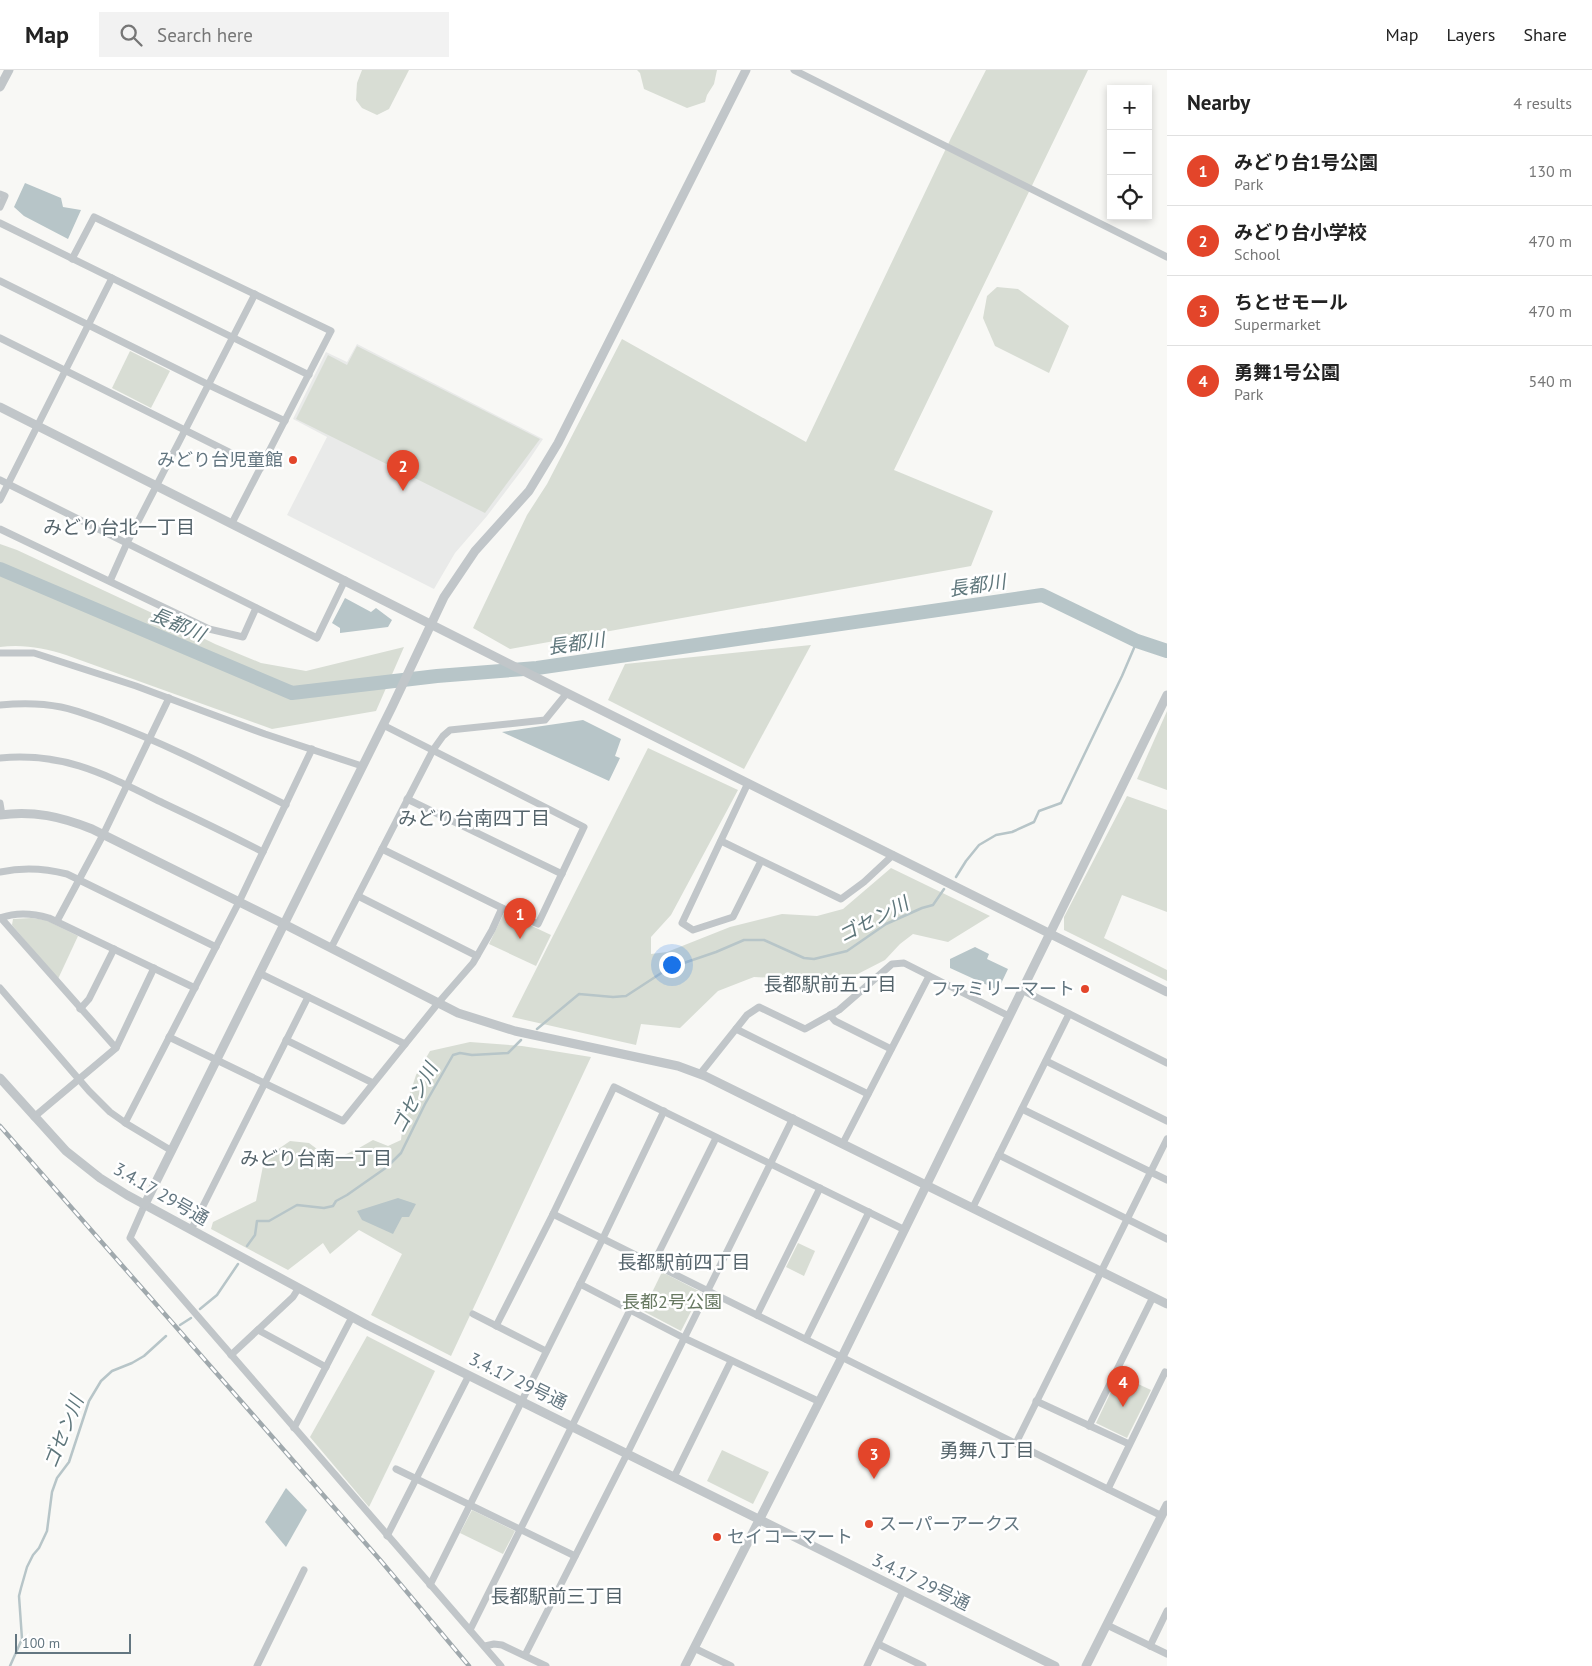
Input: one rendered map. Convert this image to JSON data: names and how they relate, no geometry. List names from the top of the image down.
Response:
{
  "streets": {
    "street": ["3.4.17 29号通"]
  },
  "districts": [
    "みどり台北一丁目",
    "みどり台南四丁目",
    "長都駅前五丁目",
    "みどり台南一丁目",
    "長都駅前四丁目",
    "勇舞八丁目",
    "長都駅前三丁目"
  ],
  "water": ["長都川", "ゴセン川"],
  "parks": ["長都2号公園"],
  "places": [
    "みどり台児童館",
    "ファミリーマート",
    "スーパーアークス",
    "セイコーマート"
  ],
  "scale_bar": "100 m",
  "page": {
    "header": "Map",
    "search": "Search here",
    "nav": ["Map", "Layers", "Share"],
    "heading": ["Nearby", "4 results"],
    "map_buttons": ["+", "−"],
    "list": [
      {
        "mark": "1",
        "name": "みどり台1号公園",
        "note": "Park",
        "value": "130 m"
      },
      {
        "mark": "2",
        "name": "みどり台小学校",
        "note": "School",
        "value": "470 m"
      },
      {
        "mark": "3",
        "name": "ちとせモール",
        "note": "Supermarket",
        "value": "470 m"
      },
      {
        "mark": "4",
        "name": "勇舞1号公園",
        "note": "Park",
        "value": "540 m"
      }
    ],
    "pins": [
      "2",
      "1",
      "4",
      "3"
    ],
    "scale": "100 m"
  }
}
